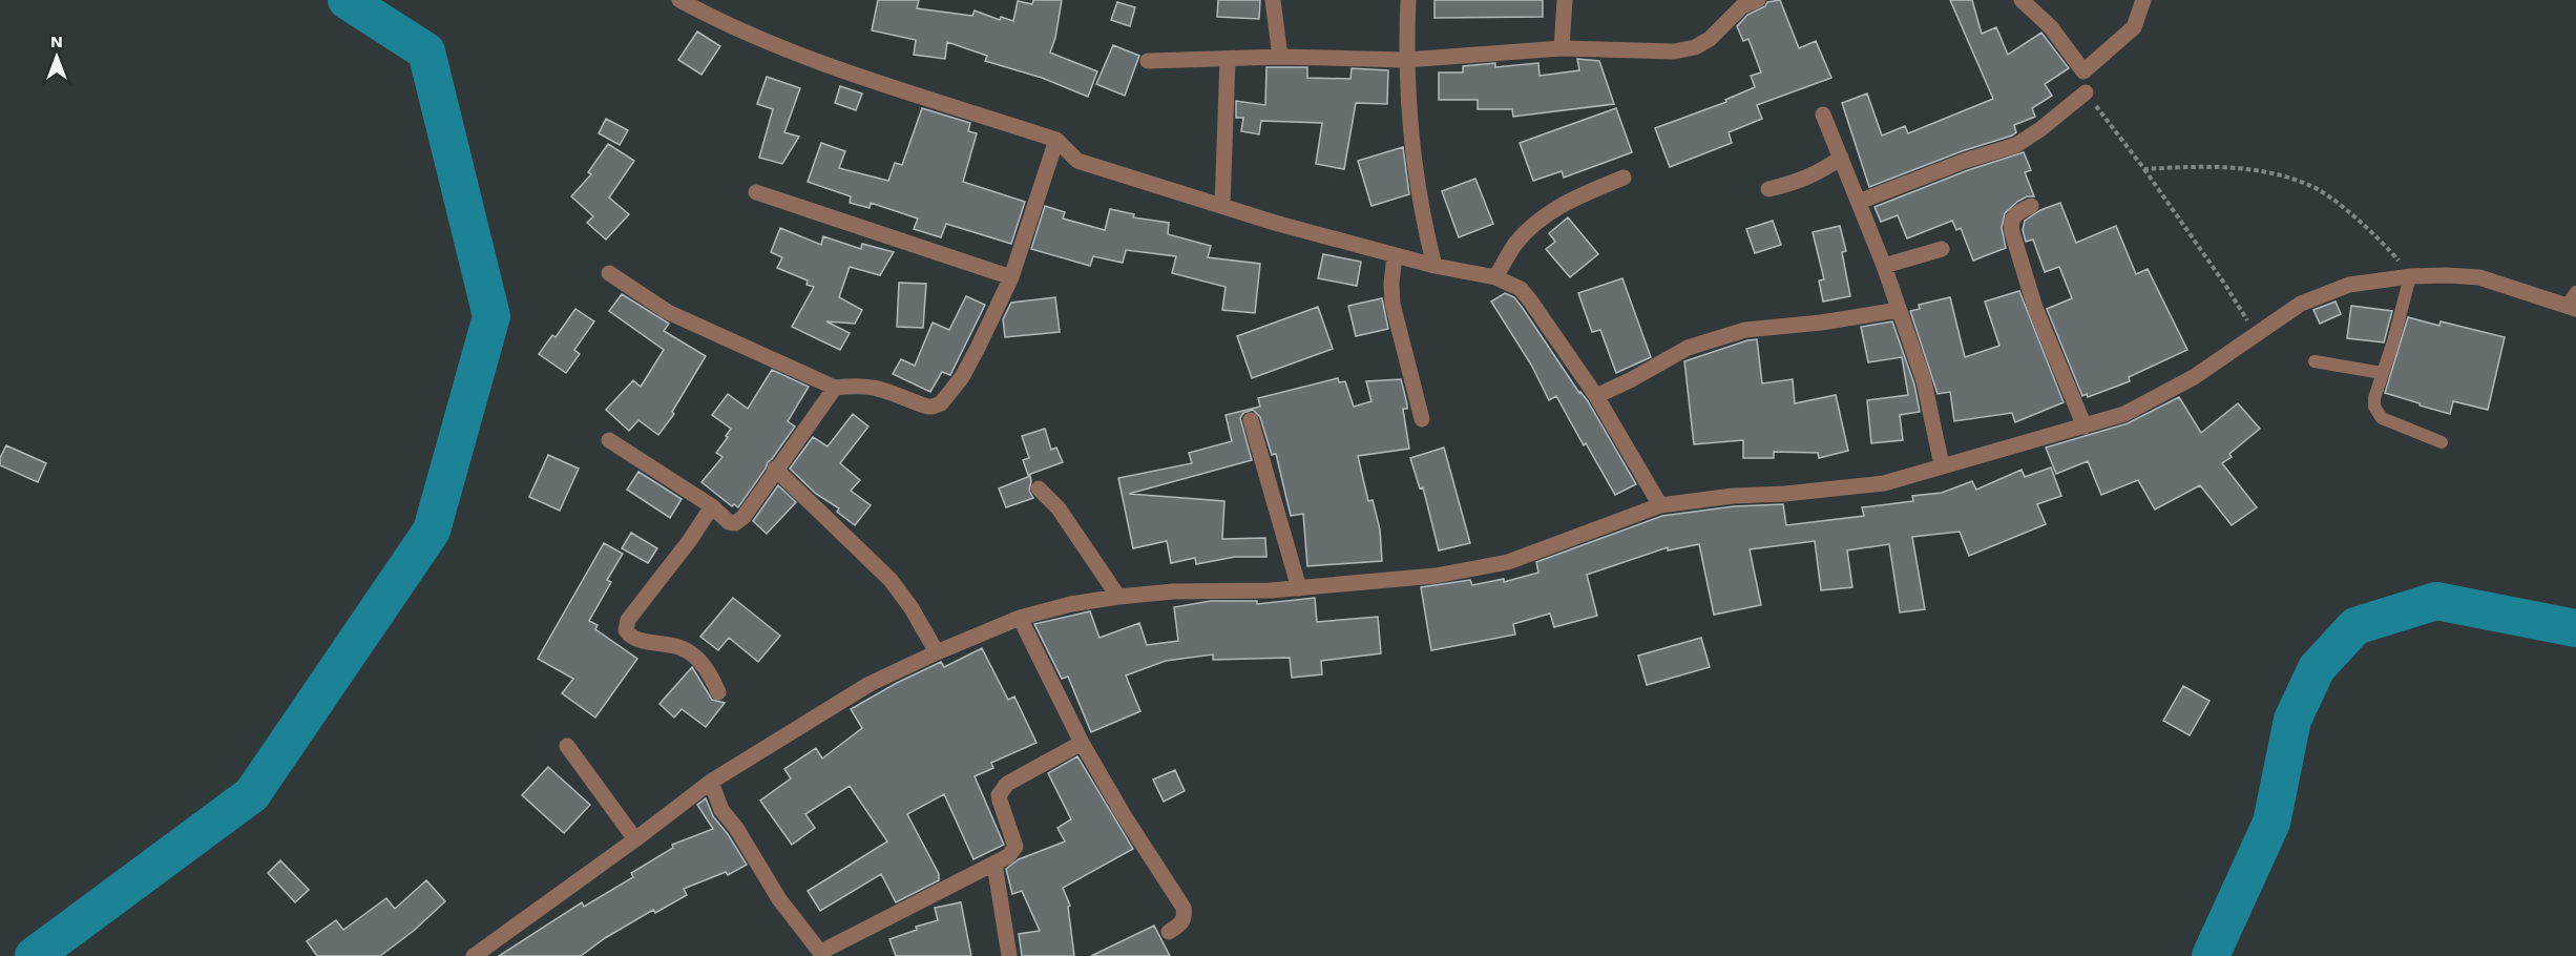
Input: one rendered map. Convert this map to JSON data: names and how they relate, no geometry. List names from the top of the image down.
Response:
{
  "north": "top"
}
